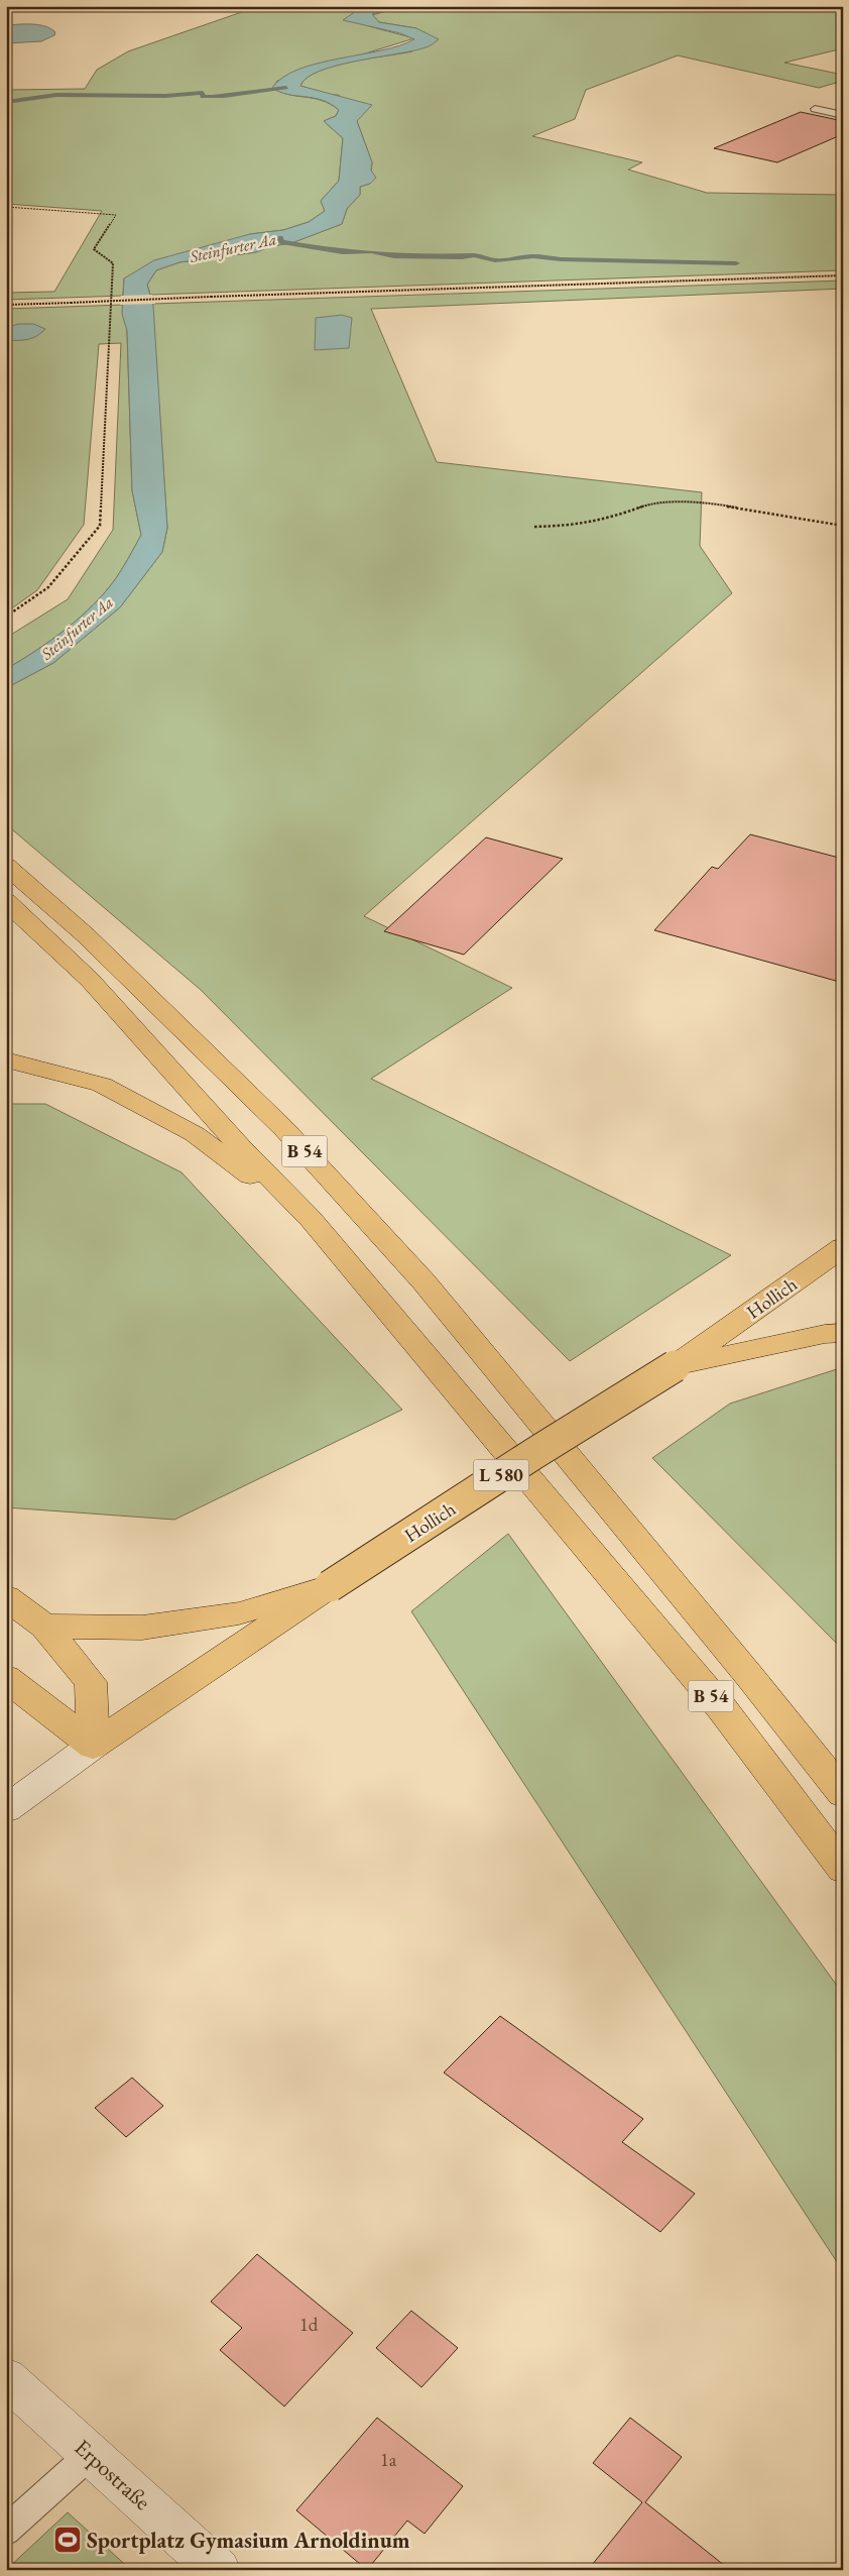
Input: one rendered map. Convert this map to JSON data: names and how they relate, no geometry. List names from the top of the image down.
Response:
{
  "streets": {
    "main road": ["B 54", "Hollich", "L 580"],
    "street": ["Erpostraße"]
  },
  "crossings": [
    ["Hollich", "L 580"]
  ],
  "water": ["Steinfurter Aa"],
  "places": {
    "sports": ["Sportplatz Gymasium Arnoldinum"]
  },
  "house_numbers": ["1d", "1a"]
}
